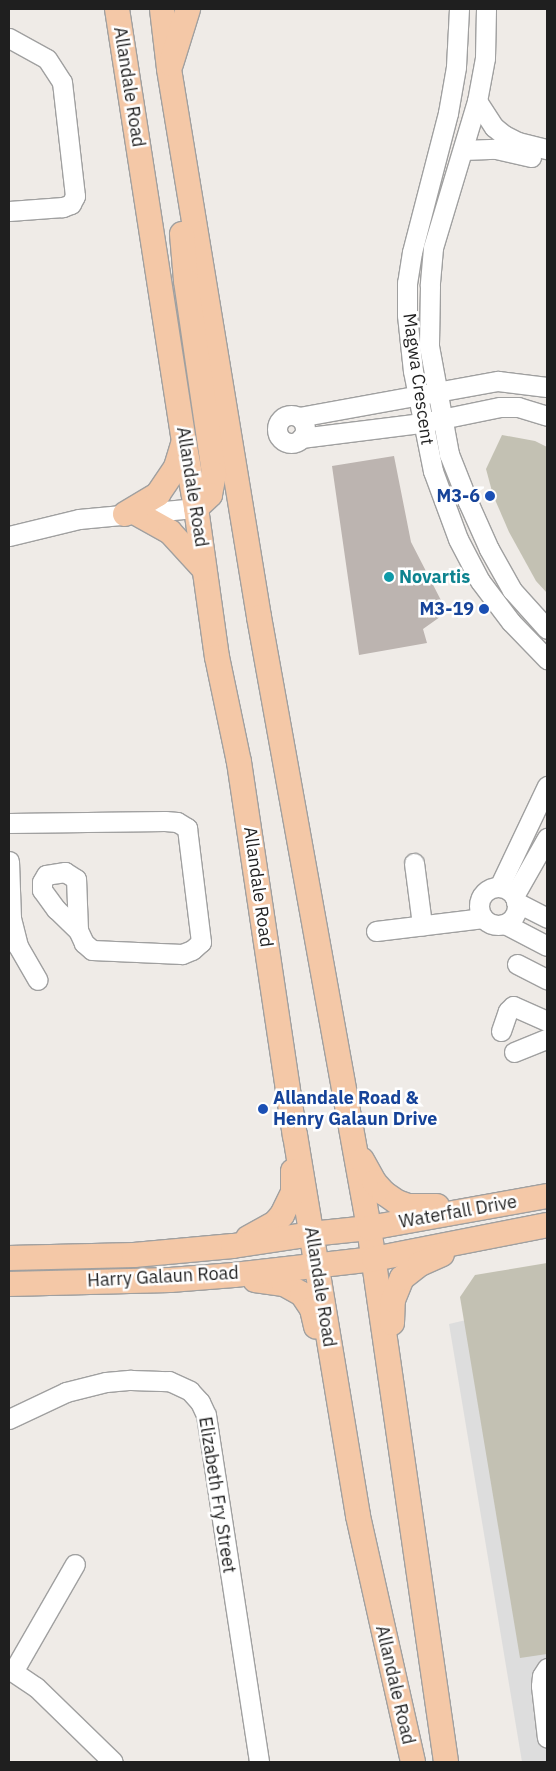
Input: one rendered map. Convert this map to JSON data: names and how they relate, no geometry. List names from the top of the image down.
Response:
{
  "streets": {
    "main road": ["Allandale Road", "Waterfall Drive", "Harry Galaun Road"],
    "street": ["Magwa Crescent", "Elizabeth Fry Street"]
  },
  "crossings": [
    ["Allandale Road", "Waterfall Drive"],
    ["Allandale Road", "Harry Galaun Road"],
    ["Waterfall Drive", "Harry Galaun Road"]
  ],
  "places": [
    "M3-6",
    "Novartis",
    "M3-19",
    "Allandale Road & Henry Galaun Drive"
  ]
}
